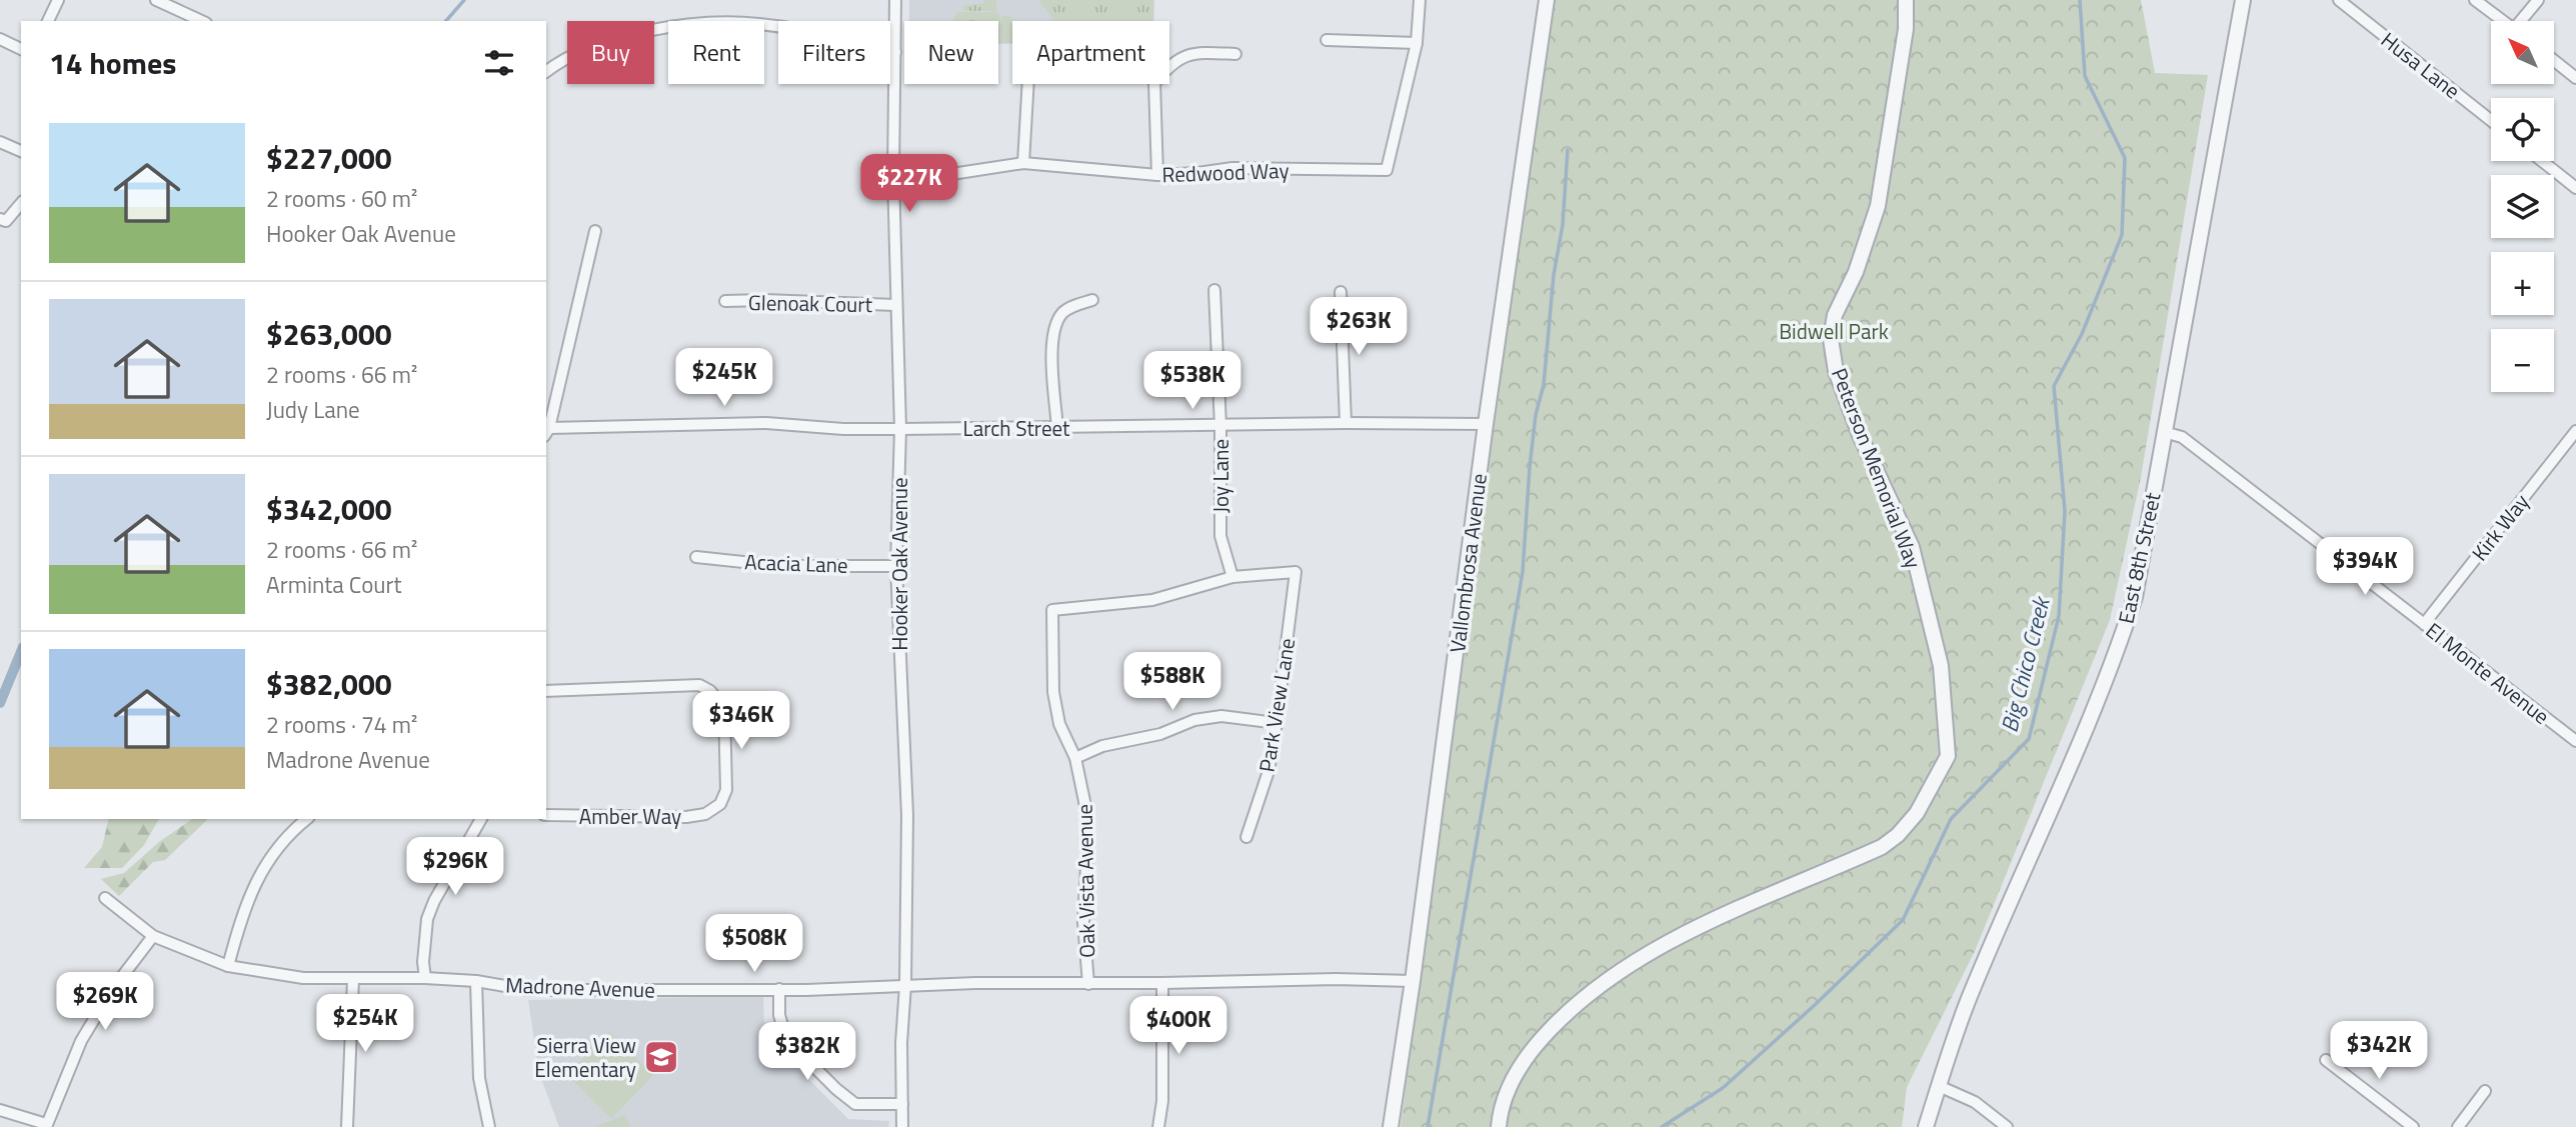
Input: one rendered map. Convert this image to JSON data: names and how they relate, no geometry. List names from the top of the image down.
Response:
{
  "streets": {
    "street": [
      "Husa Lane",
      "Redwood Way",
      "Glenoak Court",
      "Larch Street",
      "Peterson Memorial Way",
      "Joy Lane",
      "Kirk Way",
      "East 8th Street",
      "Acacia Lane",
      "Vallombrosa Avenue",
      "Hooker Oak Avenue",
      "El Monte Avenue",
      "Park View Lane",
      "Amber Way",
      "Oak Vista Avenue",
      "Madrone Avenue"
    ]
  },
  "crossings": [
    ["Redwood Way", "Hooker Oak Avenue"],
    ["Glenoak Court", "Hooker Oak Avenue"],
    ["Larch Street", "Joy Lane"],
    ["Larch Street", "Vallombrosa Avenue"],
    ["Larch Street", "Hooker Oak Avenue"],
    ["Joy Lane", "Oak Vista Avenue"],
    ["Kirk Way", "El Monte Avenue"],
    ["East 8th Street", "El Monte Avenue"],
    ["Acacia Lane", "Hooker Oak Avenue"],
    ["Vallombrosa Avenue", "Madrone Avenue"],
    ["Hooker Oak Avenue", "Madrone Avenue"],
    ["Park View Lane", "Oak Vista Avenue"],
    ["Oak Vista Avenue", "Madrone Avenue"]
  ],
  "water": ["Big Chico Creek"],
  "parks": ["Bidwell Park"],
  "places": {
    "school or university": ["Sierra View Elementary"]
  },
  "north": "top left",
  "page": {
    "map_buttons": ["+", "−"],
    "chip": [
      "Buy",
      "Rent",
      "Filters",
      "New",
      "Apartment"
    ],
    "heading": "14 homes",
    "list": [
      {
        "name": "$227,000",
        "note": "2 rooms · 60 m² · Hooker Oak Avenue"
      },
      {
        "name": "$263,000",
        "note": "2 rooms · 66 m² · Judy Lane"
      },
      {
        "name": "$342,000",
        "note": "2 rooms · 66 m² · Arminta Court"
      },
      {
        "name": "$382,000",
        "note": "2 rooms · 74 m² · Madrone Avenue"
      }
    ],
    "price": [
      "$227K",
      "$263K",
      "$245K",
      "$538K",
      "$394K",
      "$588K",
      "$346K",
      "$296K",
      "$508K",
      "$269K",
      "$254K",
      "$400K",
      "$342K",
      "$382K"
    ]
  }
}
